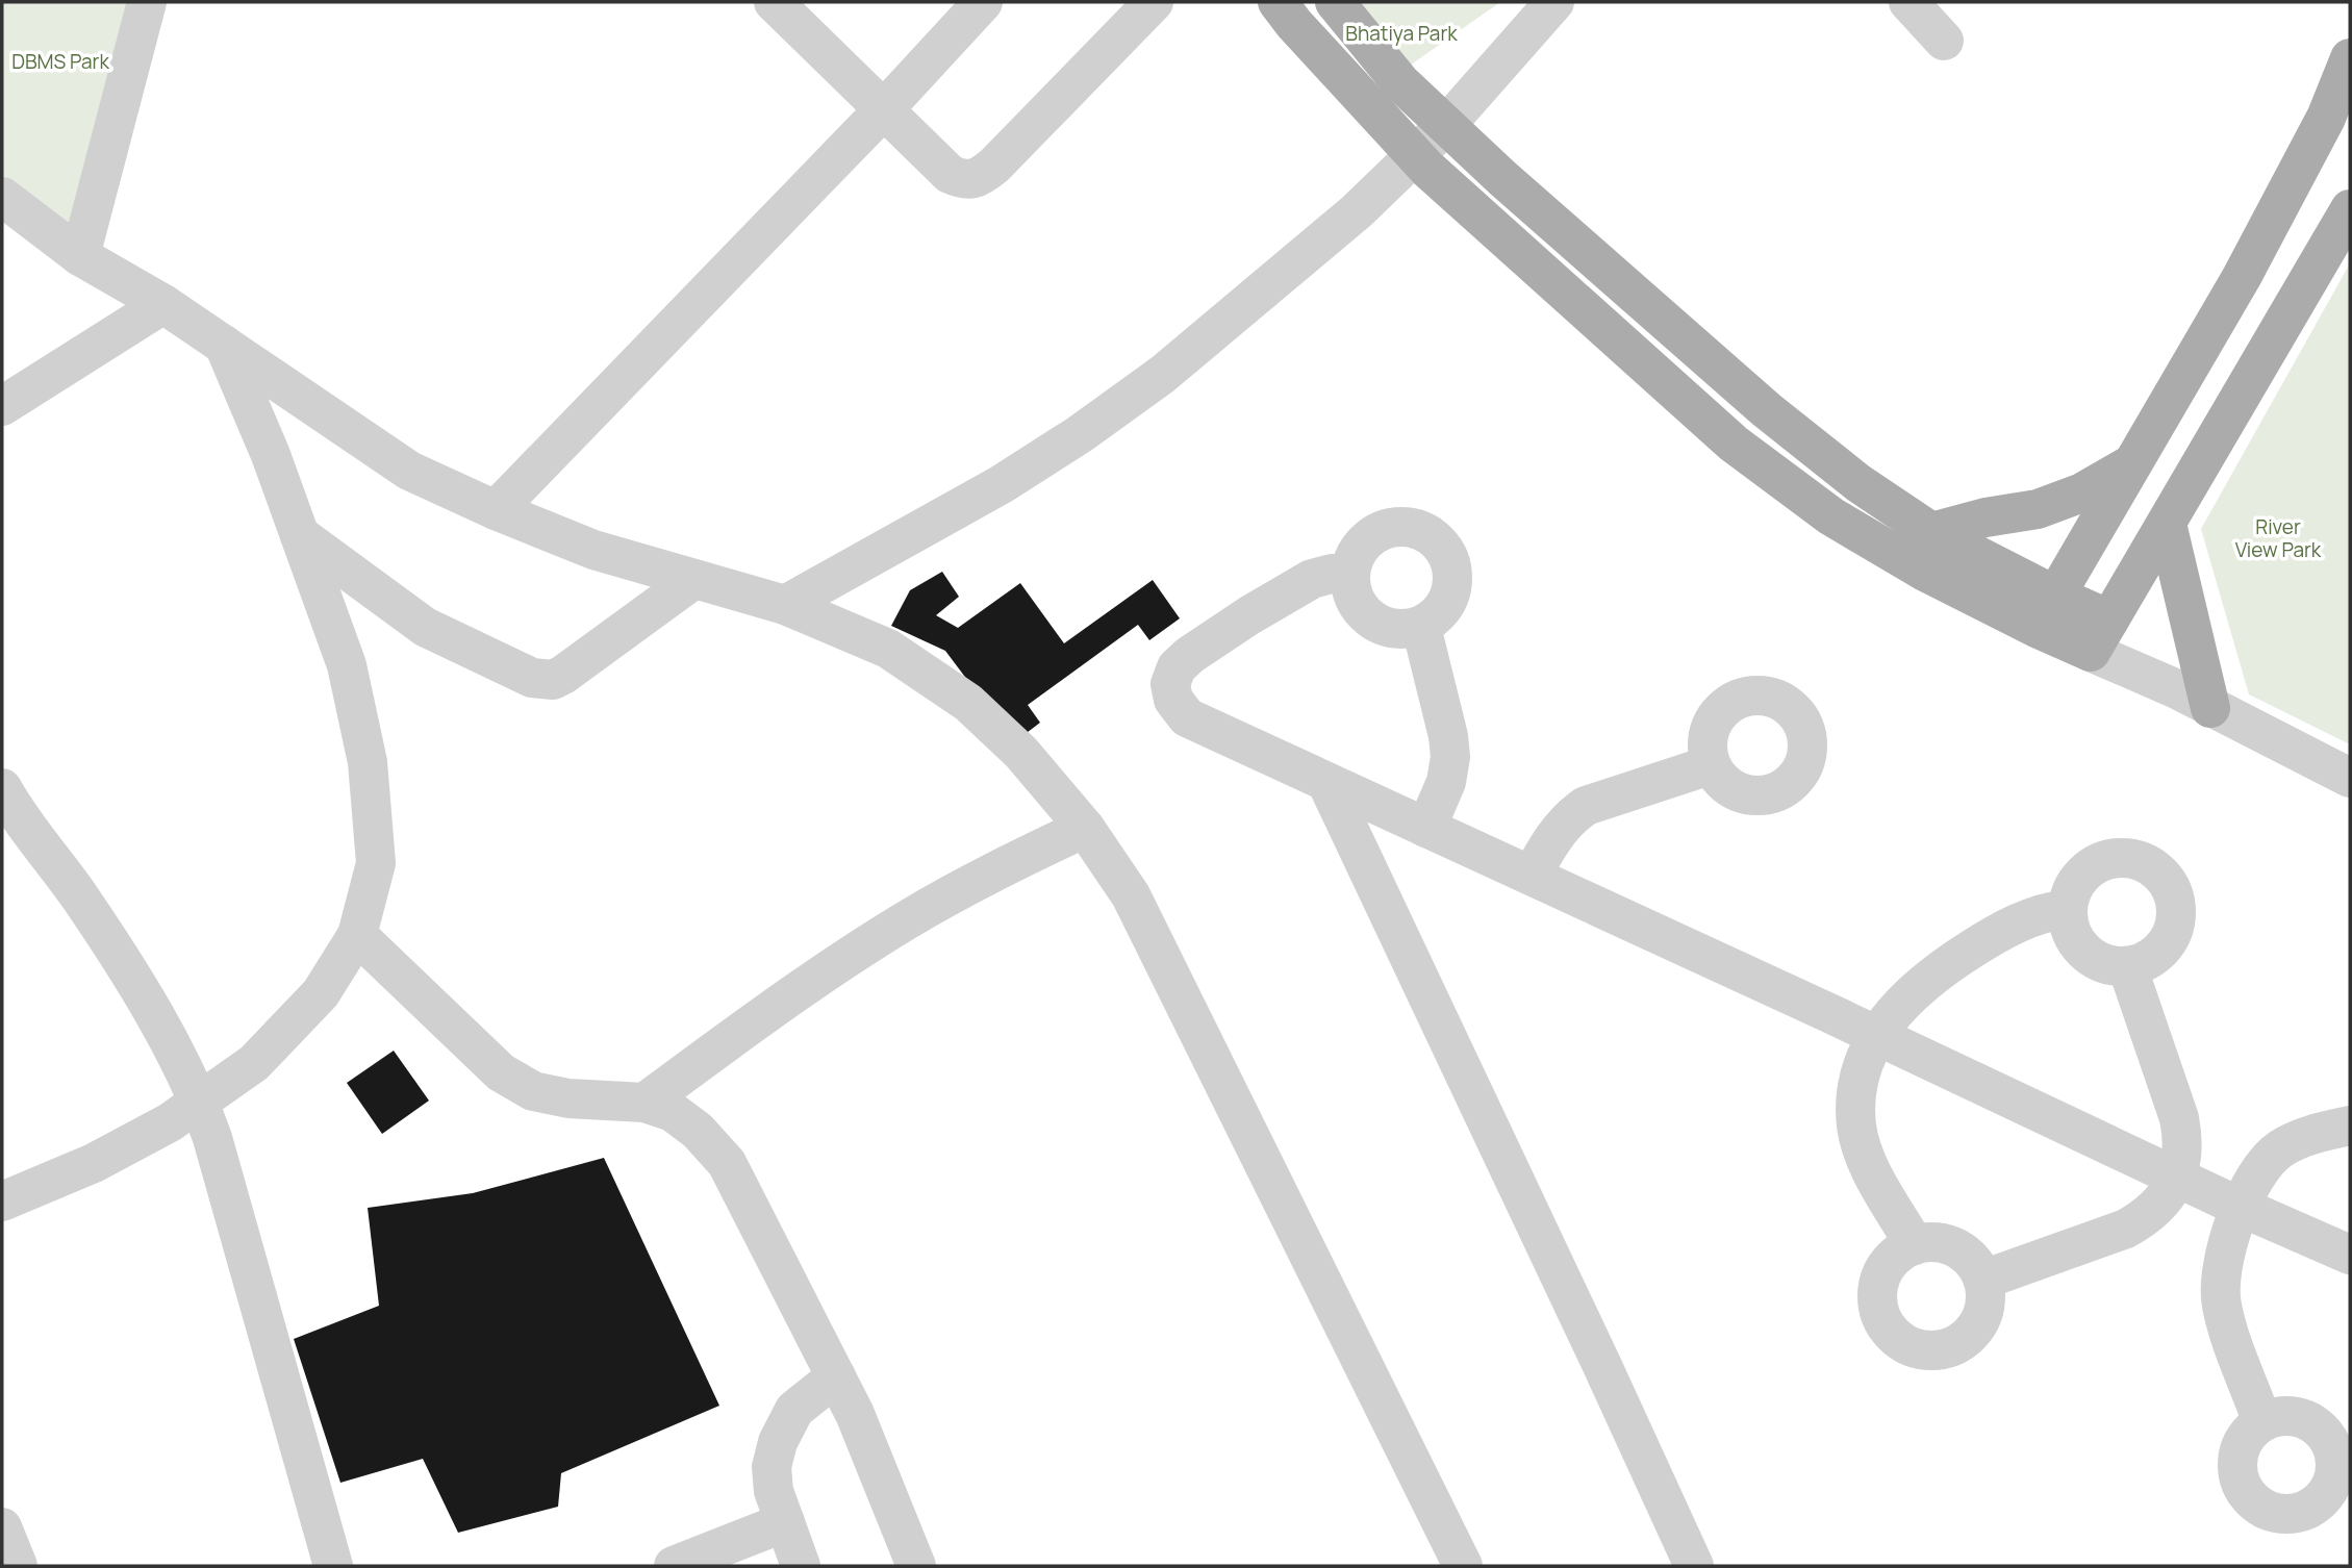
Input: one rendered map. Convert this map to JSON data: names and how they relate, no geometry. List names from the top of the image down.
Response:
{
  "parks": ["Bhatiya Park", "DBMS Park", "River View Park"]
}
